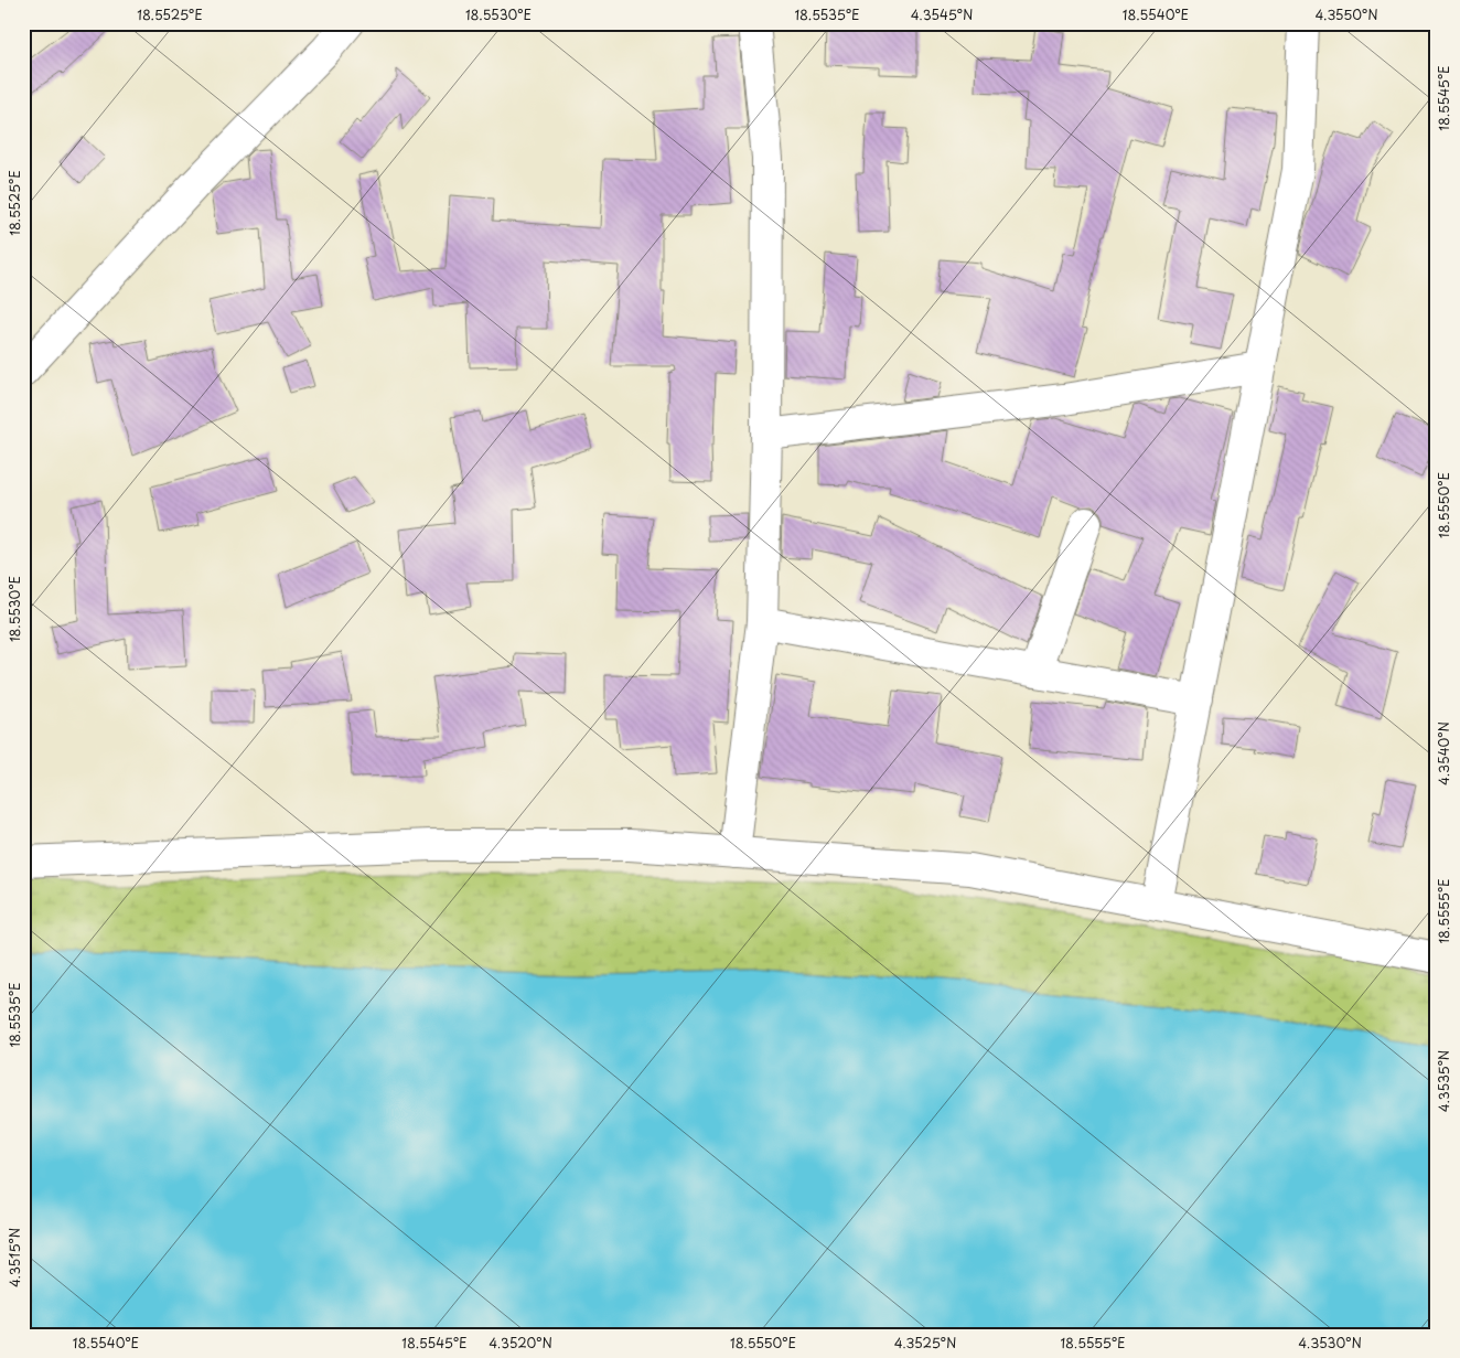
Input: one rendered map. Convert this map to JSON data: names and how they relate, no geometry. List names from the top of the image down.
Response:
{
  "coordinates": [
    "18.5525°E",
    "18.5530°E",
    "18.5535°E",
    "4.3545°N",
    "18.5540°E",
    "4.3550°N",
    "18.5545°E",
    "18.5550°E",
    "4.3540°N",
    "18.5555°E",
    "4.3535°N",
    "4.3515°N",
    "4.3520°N",
    "4.3525°N",
    "4.3530°N"
  ]
}
